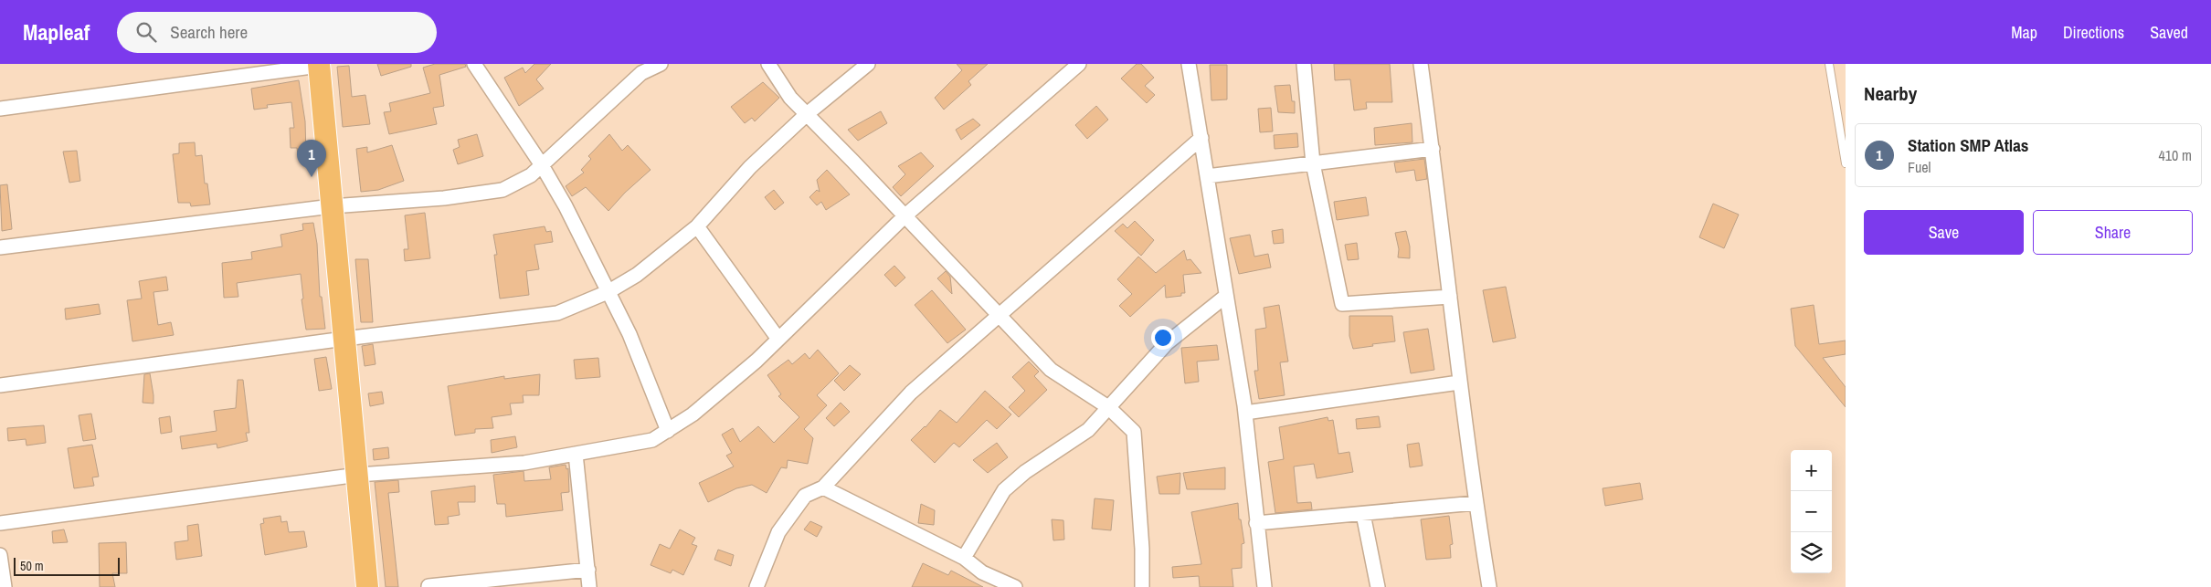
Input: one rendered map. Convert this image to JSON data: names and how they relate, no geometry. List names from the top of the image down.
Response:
{
  "scale_bar": "50 m",
  "page": {
    "header": "Mapleaf",
    "search": "Search here",
    "nav": ["Map", "Directions", "Saved"],
    "heading": "Nearby",
    "list": [
      {
        "mark": "1",
        "name": "Station SMP Atlas",
        "note": "Fuel",
        "value": "410 m"
      }
    ],
    "pins": "1",
    "buttons": ["Save", "Share"],
    "map_buttons": ["+", "−"],
    "scale": "50 m"
  }
}
